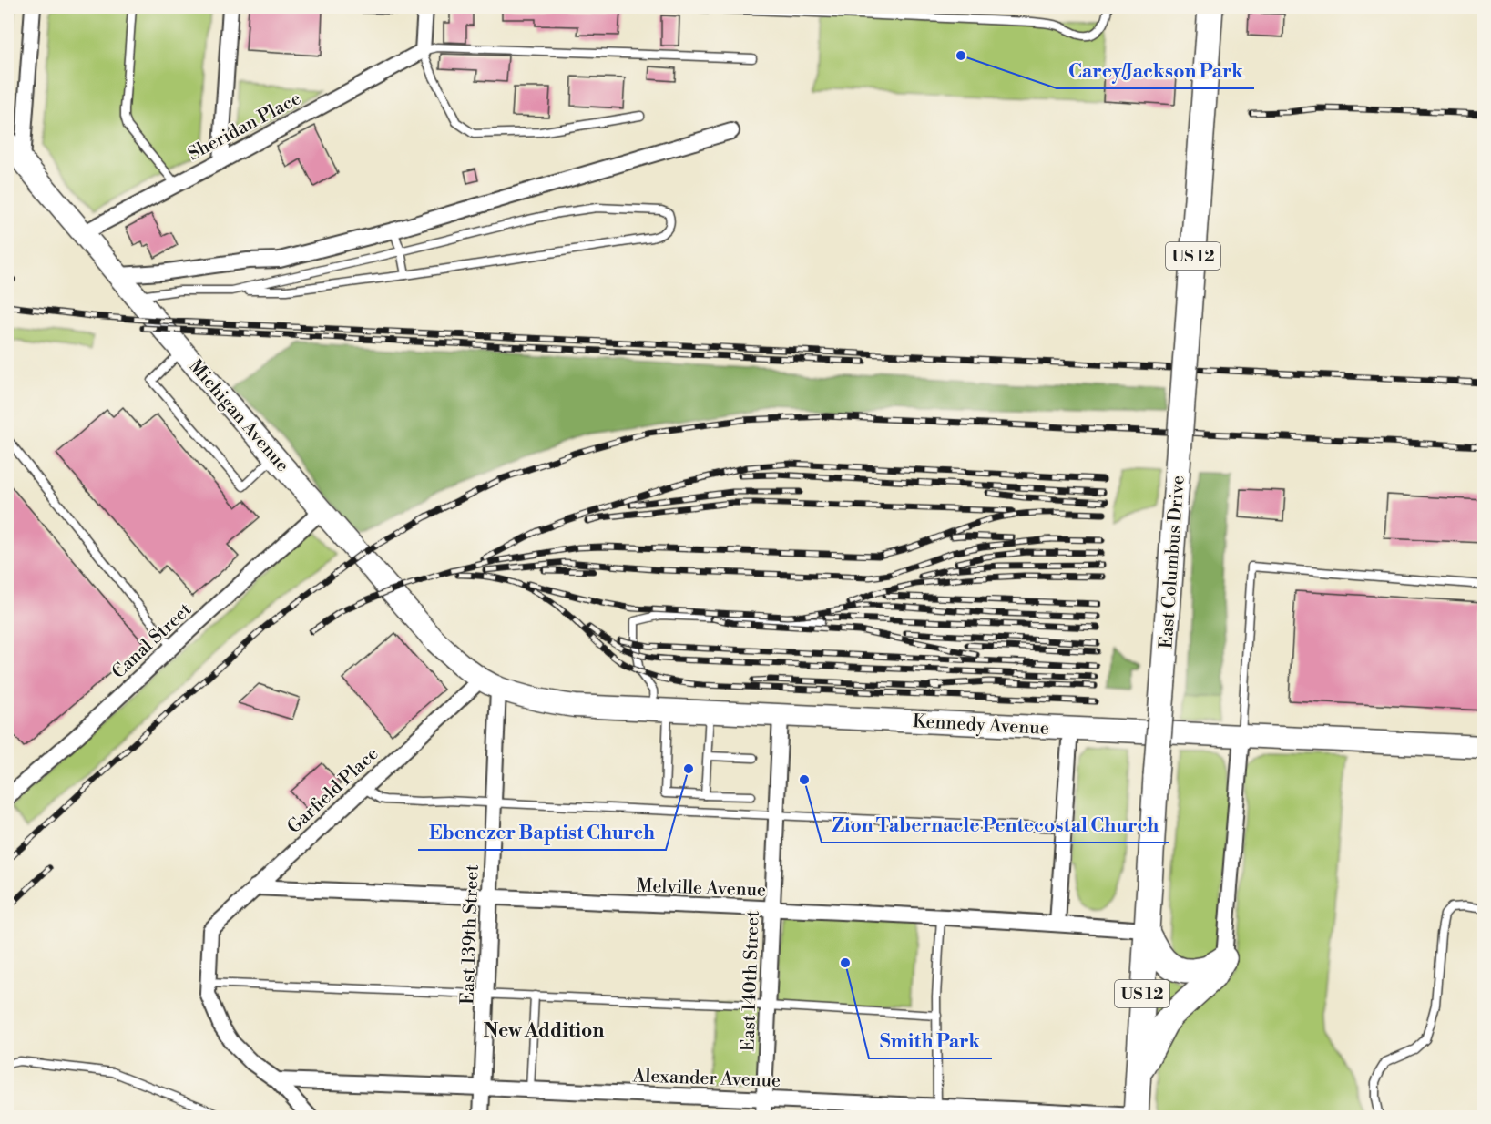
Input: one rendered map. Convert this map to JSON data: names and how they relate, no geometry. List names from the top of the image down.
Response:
{
  "streets": {
    "main road": [
      "US 12",
      "Michigan Avenue",
      "East Columbus Drive",
      "Kennedy Avenue"
    ],
    "street": [
      "Sheridan Place",
      "Canal Street",
      "Garfield Place",
      "Melville Avenue",
      "East 139th Street",
      "East 140th Street",
      "Alexander Avenue"
    ]
  },
  "crossings": [
    ["Sheridan Place", "Michigan Avenue"],
    ["Michigan Avenue", "Canal Street"],
    ["Michigan Avenue", "Kennedy Avenue"],
    ["Michigan Avenue", "Garfield Place"],
    ["Michigan Avenue", "East 139th Street"],
    ["East Columbus Drive", "Melville Avenue"],
    ["East Columbus Drive", "Alexander Avenue"],
    ["Kennedy Avenue", "Garfield Place"],
    ["Kennedy Avenue", "East 139th Street"],
    ["Kennedy Avenue", "East 140th Street"],
    ["Garfield Place", "Melville Avenue"],
    ["Garfield Place", "East 139th Street"],
    ["Melville Avenue", "East 139th Street"],
    ["Melville Avenue", "East 140th Street"],
    ["East 139th Street", "Alexander Avenue"],
    ["East 140th Street", "Alexander Avenue"]
  ],
  "districts": ["New Addition"],
  "places": [
    "Carey/Jackson Park",
    "Ebenezer Baptist Church",
    "Zion Tabernacle Pentecostal Church",
    "Smith Park"
  ]
}
